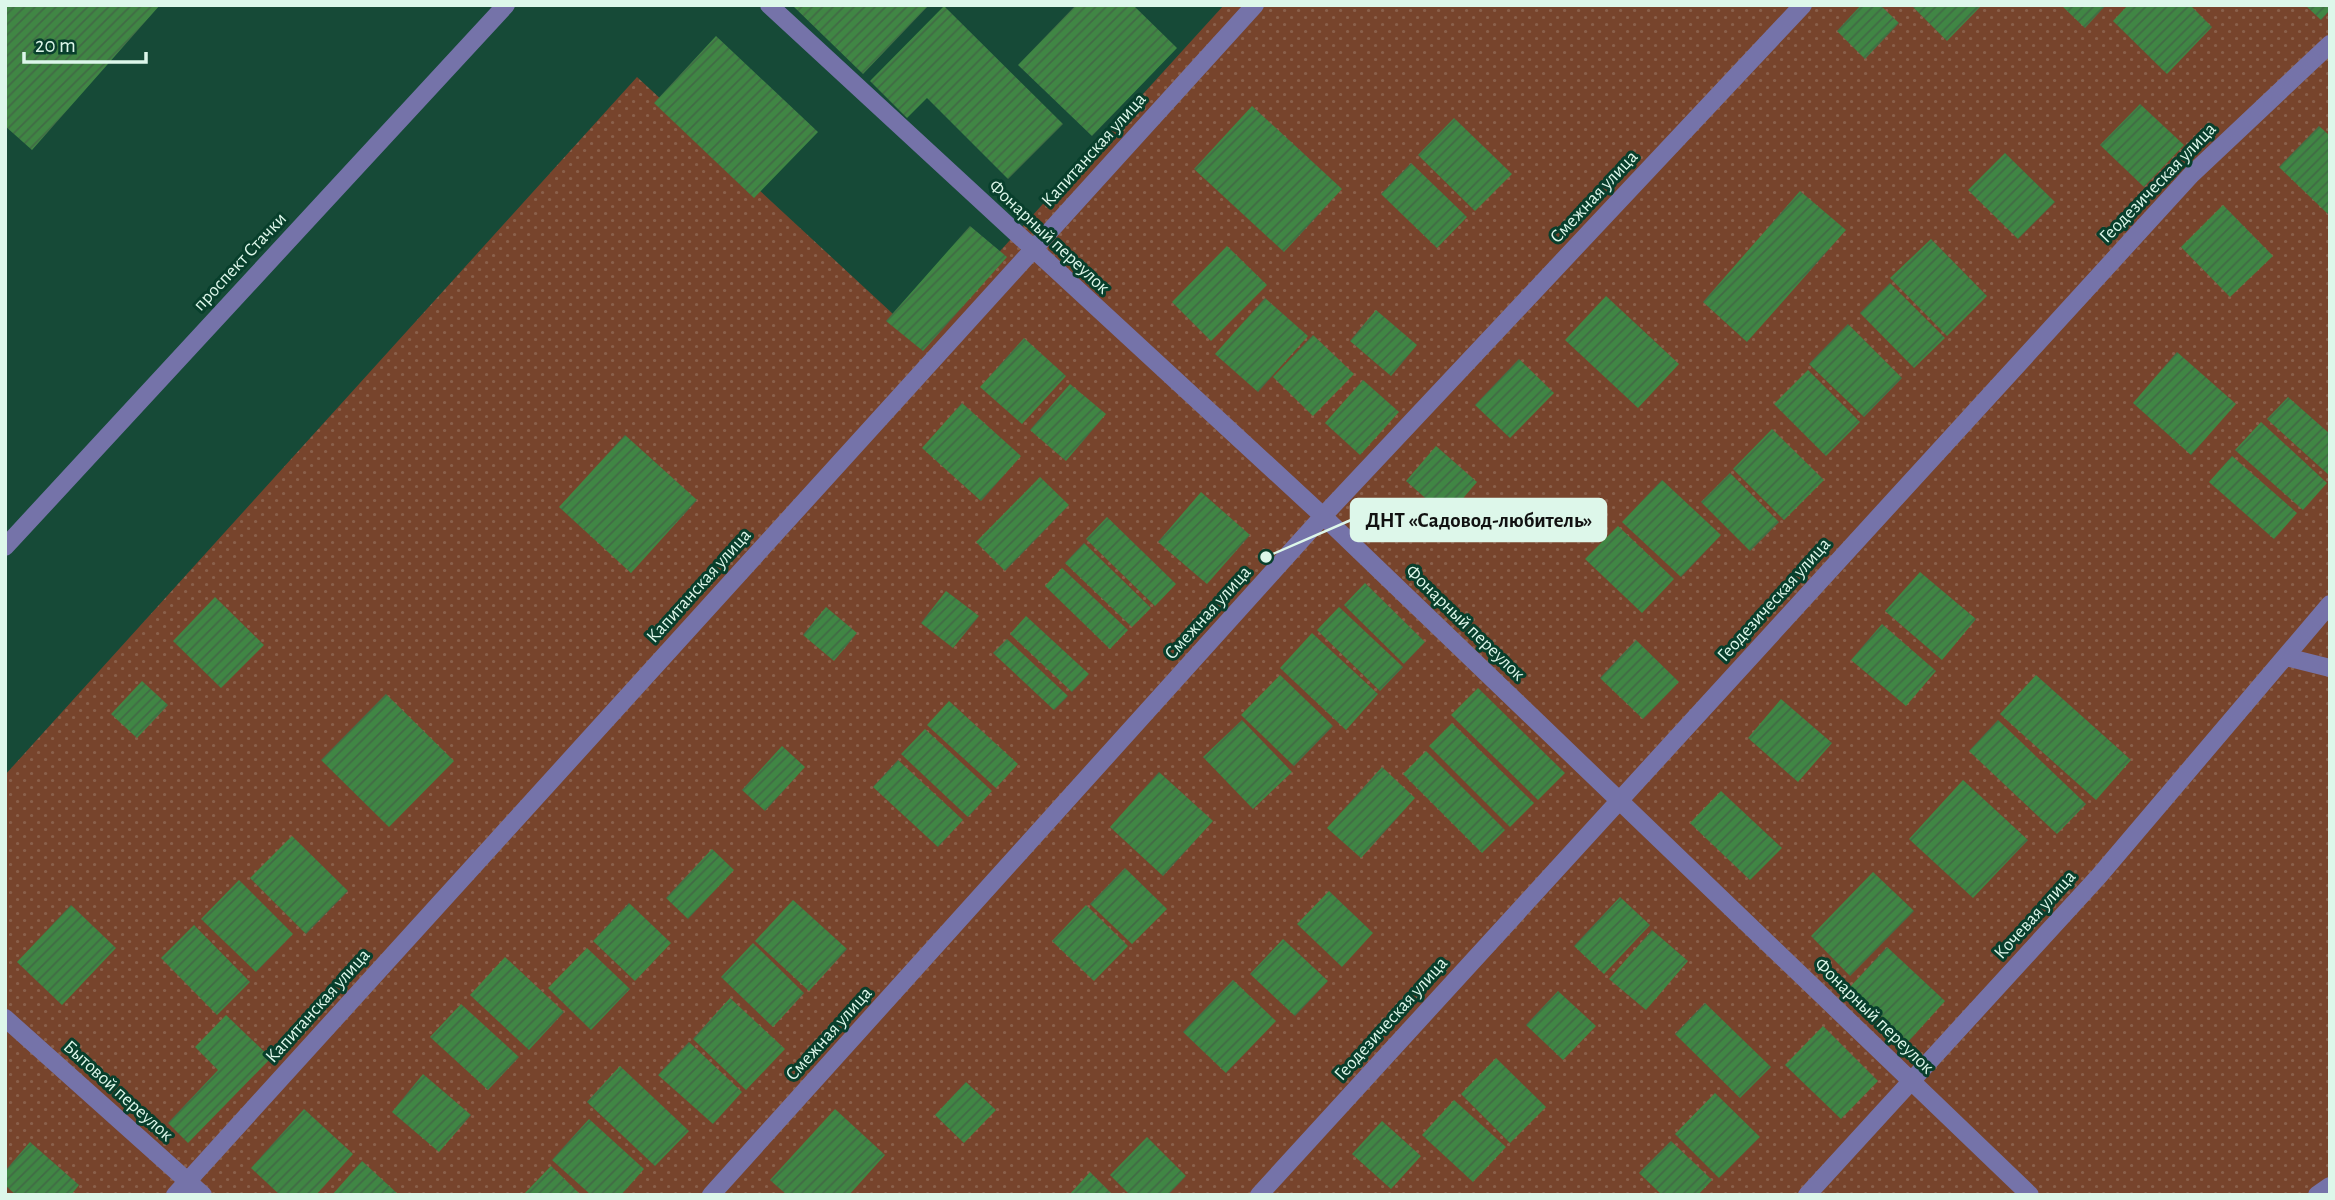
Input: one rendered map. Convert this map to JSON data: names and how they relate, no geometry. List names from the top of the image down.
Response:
{
  "streets": {
    "street": [
      "Капитанская улица",
      "Геодезическая улица",
      "Смежная улица",
      "Фонарный переулок",
      "проспект Стачки",
      "Кочевая улица",
      "Бытовой переулок"
    ]
  },
  "crossings": [
    ["Капитанская улица", "Фонарный переулок"],
    ["Капитанская улица", "Бытовой переулок"],
    ["Геодезическая улица", "Фонарный переулок"],
    ["Смежная улица", "Фонарный переулок"],
    ["Фонарный переулок", "Кочевая улица"]
  ],
  "places": ["ДНТ «Садовод-любитель»"],
  "scale_bar": "20 m"
}
